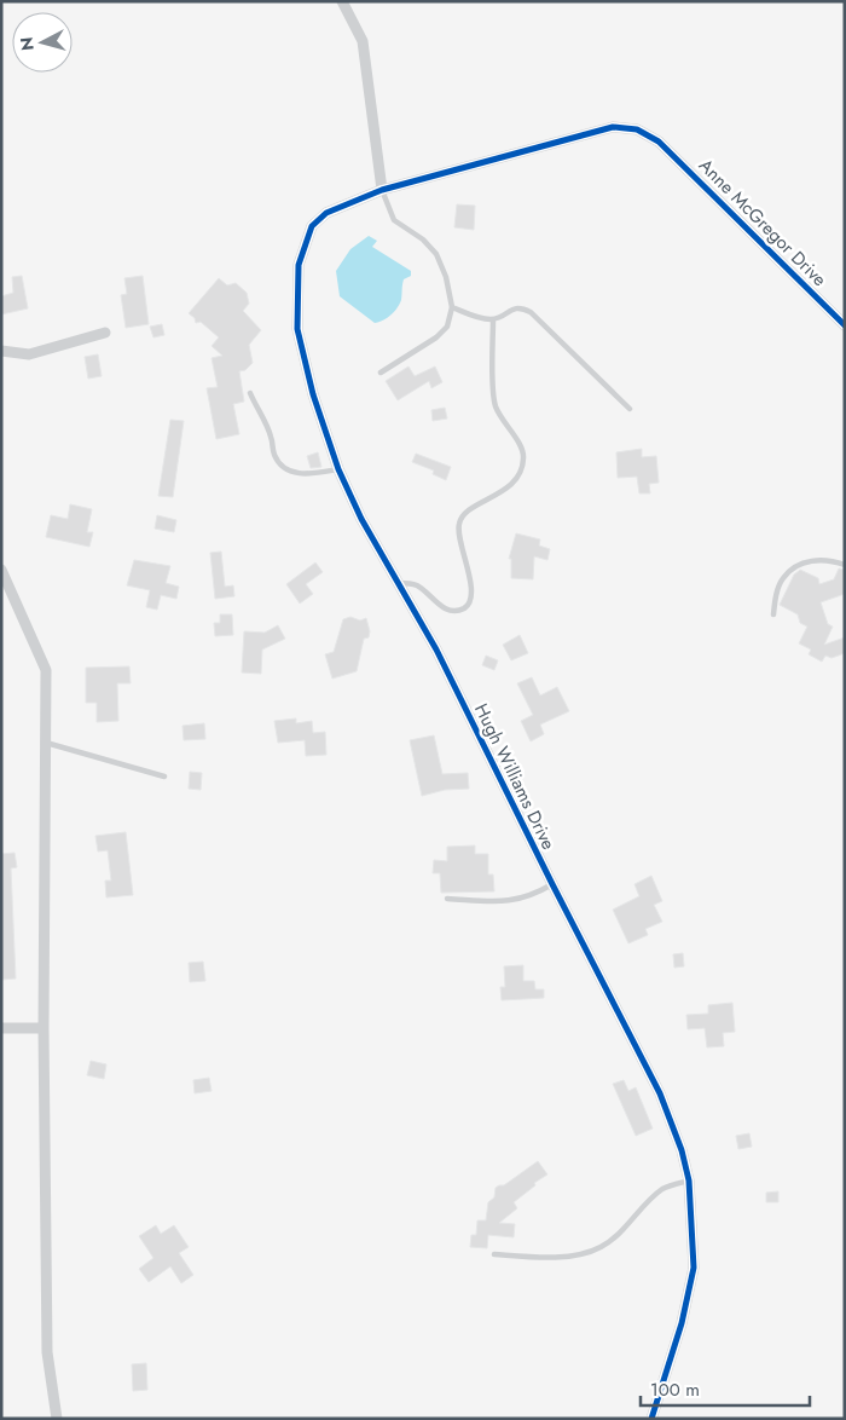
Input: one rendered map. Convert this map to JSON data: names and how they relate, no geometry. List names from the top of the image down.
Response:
{
  "streets": {
    "street": ["Anne McGregor Drive", "Hugh Williams Drive"]
  },
  "crossings": [
    ["Anne McGregor Drive", "Hugh Williams Drive"]
  ],
  "scale_bar": "100 m",
  "north": "left"
}
